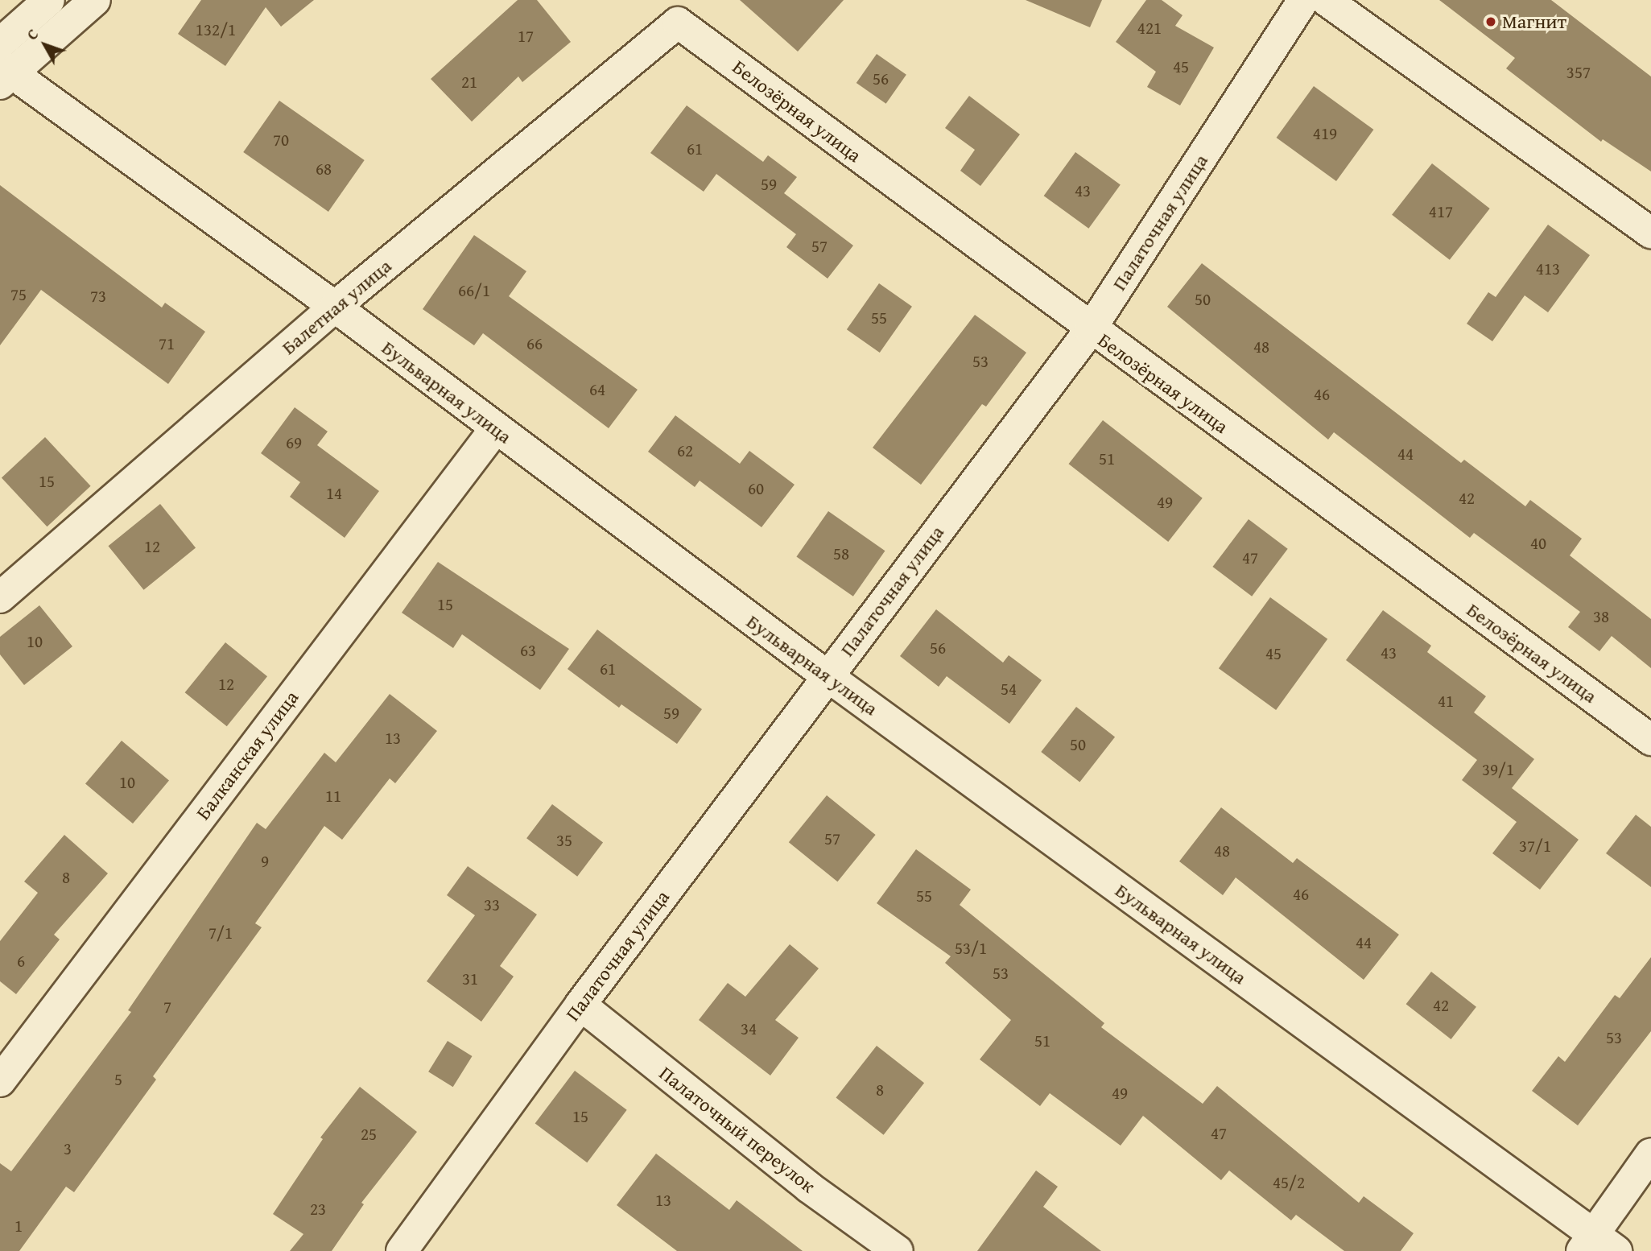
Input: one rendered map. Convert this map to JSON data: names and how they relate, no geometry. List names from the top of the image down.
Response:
{
  "streets": {
    "street": [
      "Белозёрная улица",
      "Палаточная улица",
      "Балетная улица",
      "Бульварная улица",
      "Балканская улица",
      "Палаточный переулок"
    ]
  },
  "crossings": [
    ["Белозёрная улица", "Палаточная улица"],
    ["Белозёрная улица", "Балетная улица"],
    ["Палаточная улица", "Бульварная улица"],
    ["Палаточная улица", "Палаточный переулок"],
    ["Балетная улица", "Бульварная улица"],
    ["Бульварная улица", "Балканская улица"]
  ],
  "places": ["Магнит"],
  "house_numbers": [
    "421",
    "132/1",
    "17",
    "45",
    "357",
    "56",
    "21",
    "419",
    "70",
    "61",
    "68",
    "59",
    "43",
    "417",
    "57",
    "413",
    "66/1",
    "75",
    "73",
    "50",
    "55",
    "71",
    "66",
    "48",
    "53",
    "64",
    "46",
    "69",
    "62",
    "44",
    "51",
    "15",
    "60",
    "14",
    "42",
    "49",
    "40",
    "12",
    "58",
    "47",
    "15",
    "38",
    "10",
    "56",
    "63",
    "43",
    "45",
    "61",
    "12",
    "54",
    "41",
    "59",
    "13",
    "50",
    "39/1",
    "10",
    "11",
    "57",
    "35",
    "37/1",
    "48",
    "9",
    "8",
    "46",
    "55",
    "33",
    "7/1",
    "44",
    "53/1",
    "6",
    "53",
    "31",
    "42",
    "7",
    "34",
    "53",
    "51",
    "5",
    "8",
    "49",
    "15",
    "47",
    "25",
    "3",
    "45/2",
    "13",
    "23",
    "1"
  ],
  "north": "top left"
}
